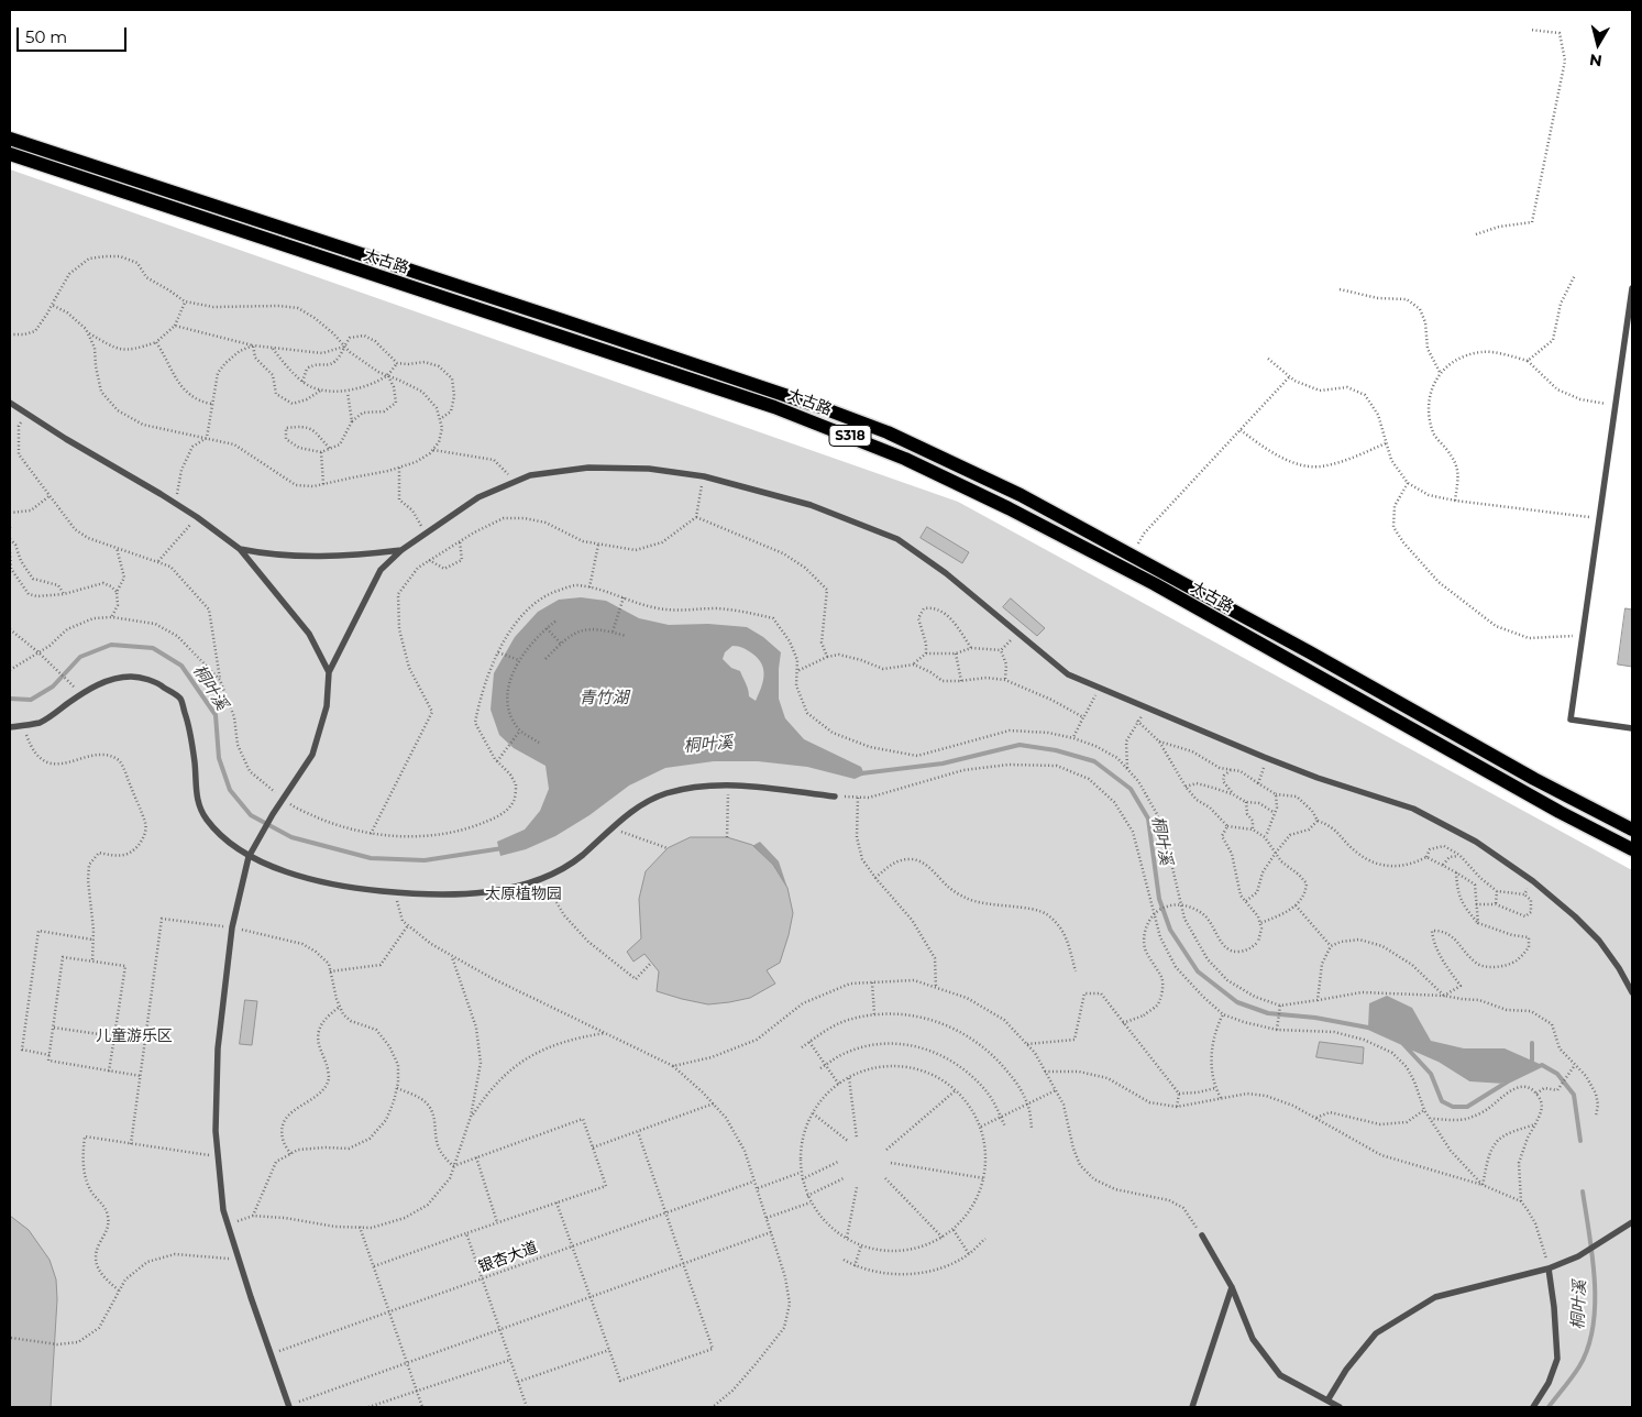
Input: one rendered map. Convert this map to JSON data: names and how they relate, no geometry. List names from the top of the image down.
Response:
{
  "streets": {
    "main road": ["太古路", "S318"],
    "path": ["银杏大道"]
  },
  "water": ["桐叶溪", "青竹湖"],
  "parks": ["太原植物园", "儿童游乐区"],
  "scale_bar": "50 m",
  "north": "bottom"
}
